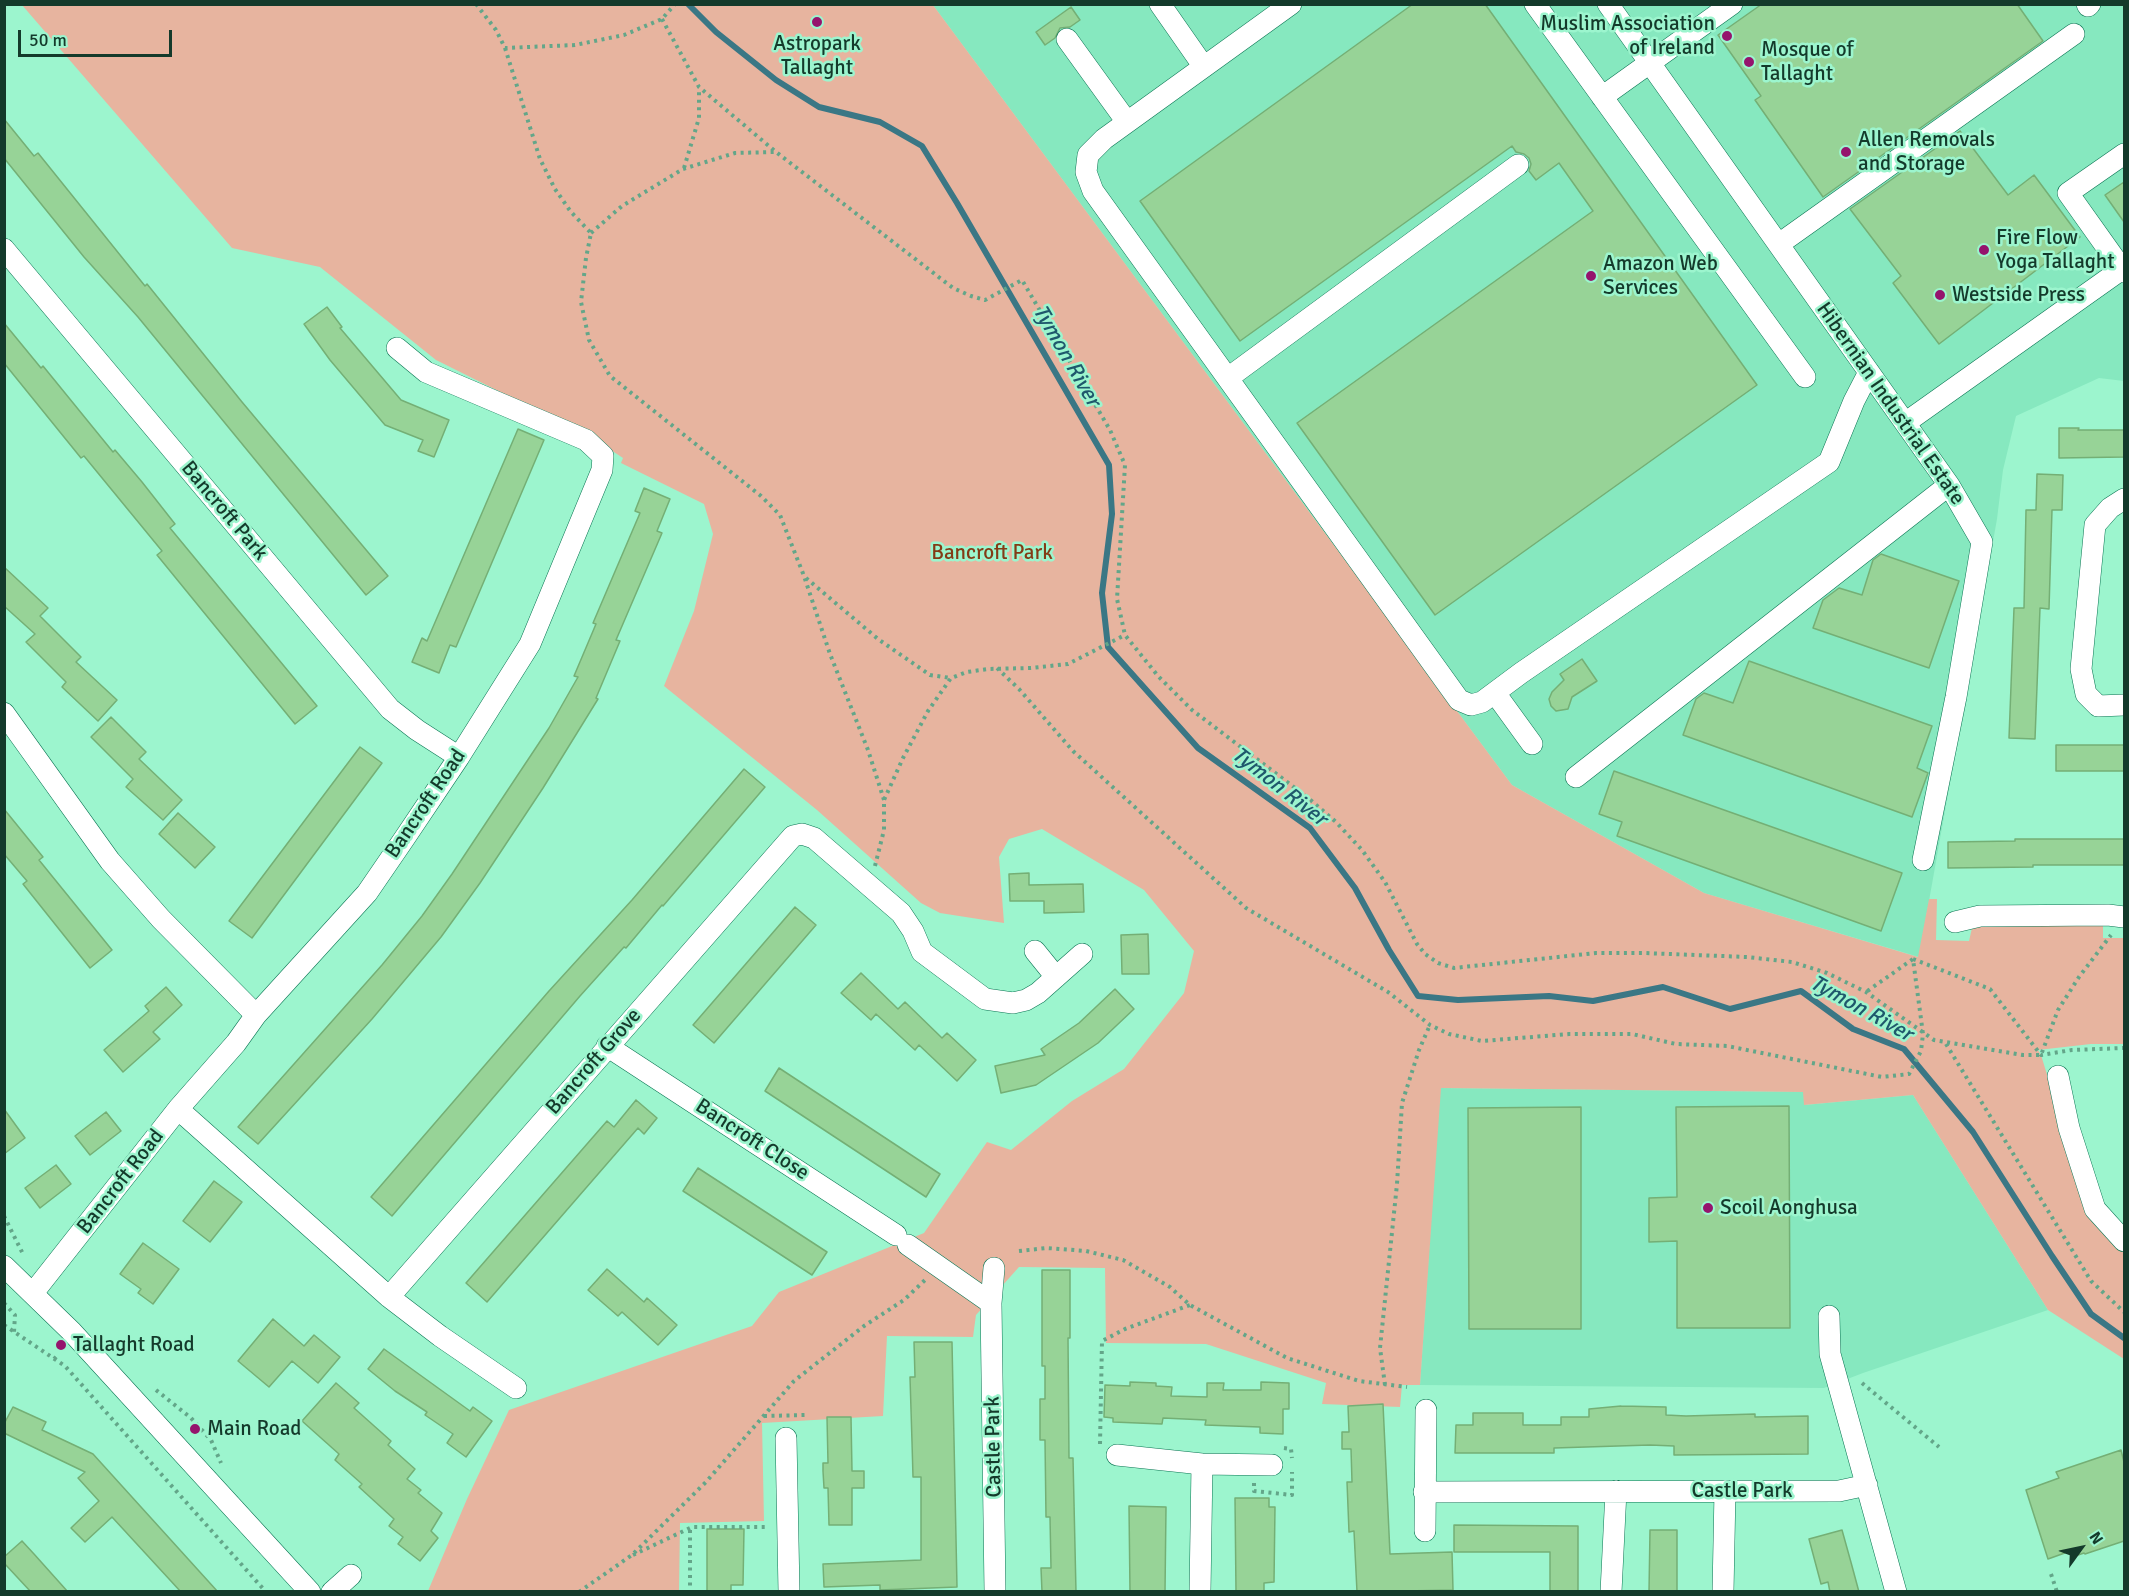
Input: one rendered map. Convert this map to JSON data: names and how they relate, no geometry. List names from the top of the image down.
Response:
{
  "streets": {
    "street": [
      "Hibernian Industrial Estate",
      "Bancroft Park",
      "Bancroft Road",
      "Bancroft Grove",
      "Bancroft Close",
      "Castle Park"
    ]
  },
  "crossings": [
    ["Bancroft Park", "Bancroft Road"],
    ["Bancroft Grove", "Bancroft Close"],
    ["Bancroft Close", "Castle Park"]
  ],
  "water": ["Tymon River"],
  "parks": ["Bancroft Park"],
  "places": [
    "Astropark Tallaght",
    "Muslim Association of Ireland",
    "Mosque of Tallaght",
    "Allen Removals and Storage",
    "Fire Flow Yoga Tallaght",
    "Amazon Web Services",
    "Westside Press",
    "Scoil Aonghusa",
    "Tallaght Road",
    "Main Road"
  ],
  "scale_bar": "50 m",
  "north": "top right"
}
